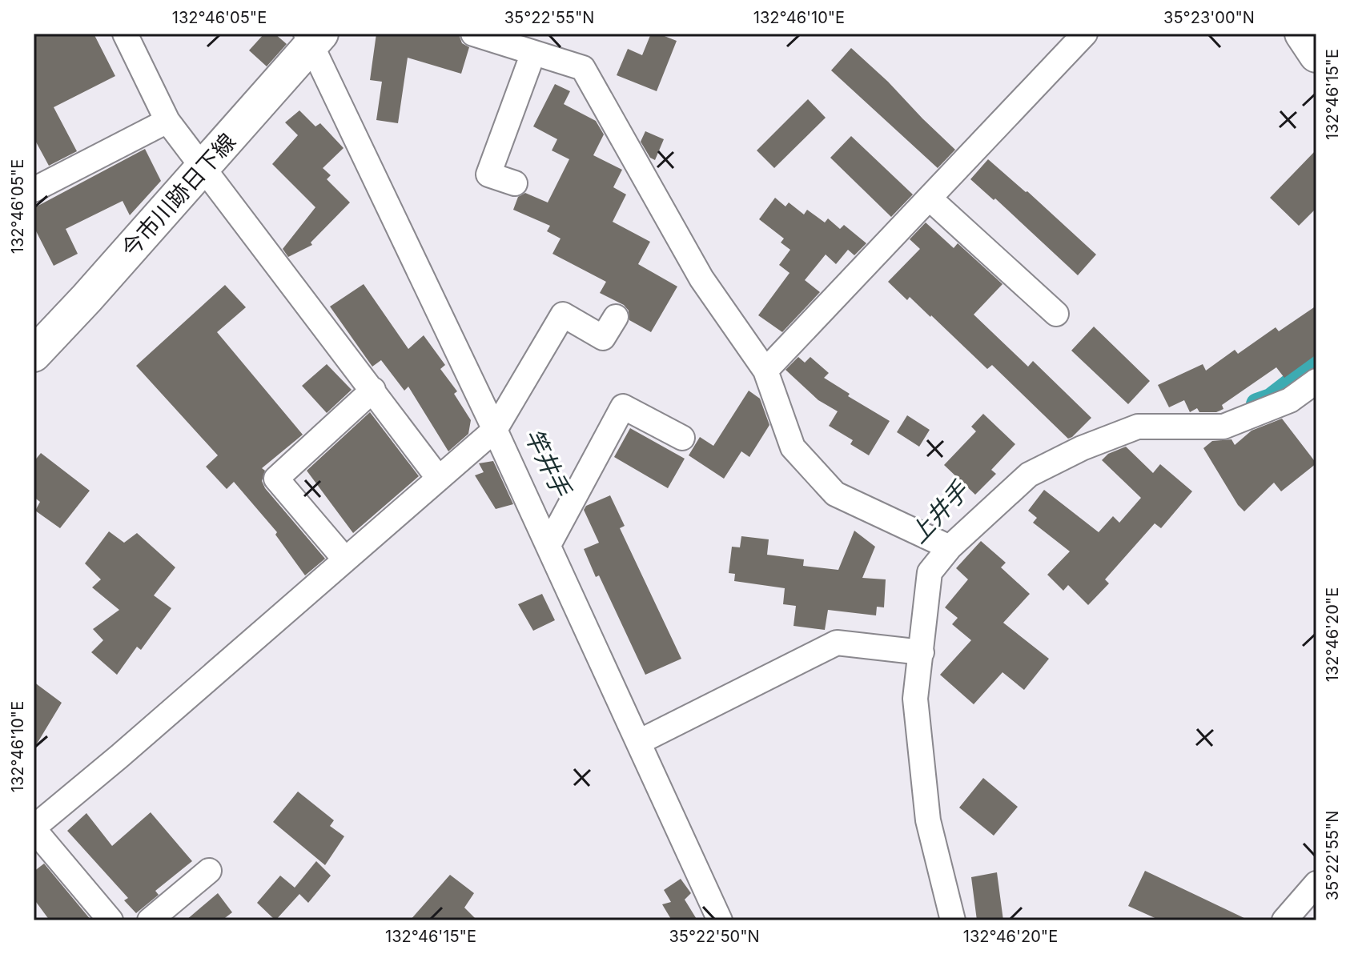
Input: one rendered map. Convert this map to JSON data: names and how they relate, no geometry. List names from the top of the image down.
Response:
{
  "streets": {
    "street": ["今市川跡日下線"]
  },
  "water": ["竿井手", "上井手"],
  "coordinates": [
    "132°46'05\"E",
    "35°22'55\"N",
    "132°46'10\"E",
    "35°23'00\"N",
    "132°46'15\"E",
    "132°46'20\"E",
    "35°22'50\"N"
  ]
}
